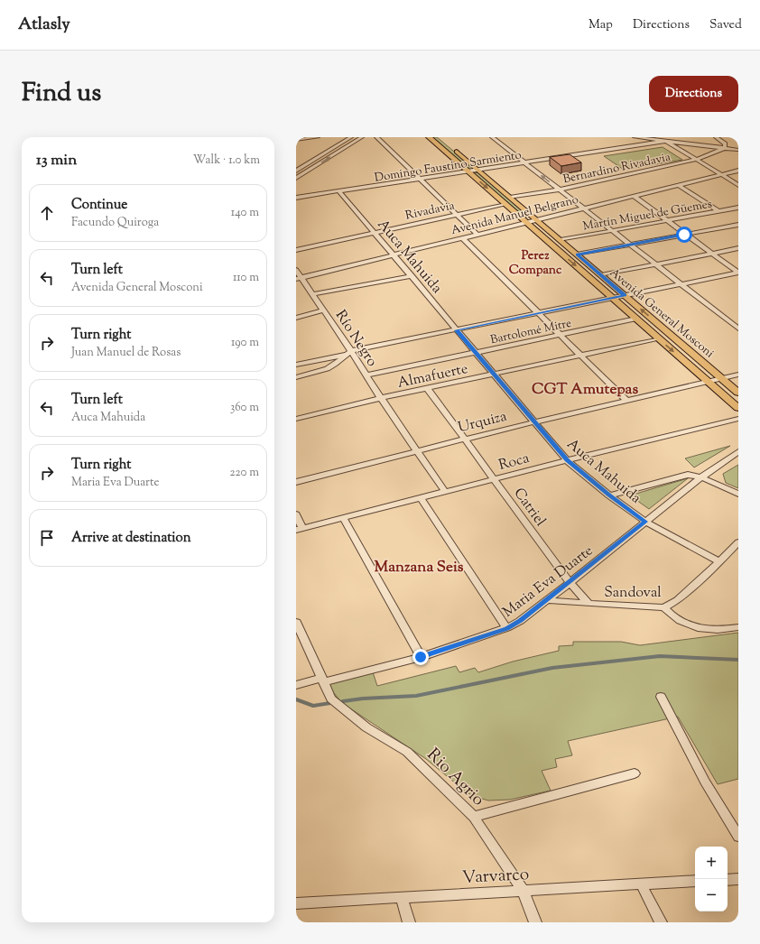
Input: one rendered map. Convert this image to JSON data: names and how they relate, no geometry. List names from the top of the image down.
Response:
{
  "streets": {
    "main road": ["Avenida General Mosconi"],
    "street": [
      "Domingo Faustino Sarmiento",
      "Bernardino Rivadavia",
      "Rivadavia",
      "Avenida Manuel Belgrano",
      "Martín Miguel de Güemes",
      "Auca Mahuida",
      "Bartolomé Mitre",
      "Río Negro",
      "Almafuerte",
      "Urquiza",
      "Roca",
      "Catriel",
      "Maria Eva Duarte",
      "Sandoval",
      "Rio Agrio",
      "Varvarco"
    ]
  },
  "crossings": [
    ["Domingo Faustino Sarmiento", "Auca Mahuida"],
    ["Domingo Faustino Sarmiento", "Avenida General Mosconi"],
    ["Bernardino Rivadavia", "Avenida General Mosconi"],
    ["Rivadavia", "Auca Mahuida"],
    ["Rivadavia", "Avenida General Mosconi"],
    ["Avenida Manuel Belgrano", "Auca Mahuida"],
    ["Avenida Manuel Belgrano", "Avenida General Mosconi"],
    ["Avenida Manuel Belgrano", "Río Negro"],
    ["Martín Miguel de Güemes", "Avenida General Mosconi"],
    ["Auca Mahuida", "Bartolomé Mitre"],
    ["Auca Mahuida", "Almafuerte"],
    ["Auca Mahuida", "Urquiza"],
    ["Auca Mahuida", "Roca"],
    ["Auca Mahuida", "Maria Eva Duarte"],
    ["Auca Mahuida", "Sandoval"],
    ["Avenida General Mosconi", "Bartolomé Mitre"],
    ["Avenida General Mosconi", "Almafuerte"],
    ["Avenida General Mosconi", "Urquiza"],
    ["Bartolomé Mitre", "Río Negro"],
    ["Río Negro", "Almafuerte"],
    ["Río Negro", "Urquiza"],
    ["Río Negro", "Roca"],
    ["Almafuerte", "Catriel"],
    ["Urquiza", "Catriel"],
    ["Roca", "Catriel"],
    ["Catriel", "Maria Eva Duarte"],
    ["Catriel", "Sandoval"],
    ["Maria Eva Duarte", "Sandoval"],
    ["Maria Eva Duarte", "Rio Agrio"],
    ["Rio Agrio", "Varvarco"]
  ],
  "districts": ["Perez Companc", "CGT Amutepas", "Manzana Seis"],
  "page": {
    "header": "Atlasly",
    "nav": ["Map", "Directions", "Saved"],
    "title": "Find us",
    "buttons": "Directions",
    "heading": ["13 min", "Walk · 1.0 km"],
    "list": [
      ["Continue", "Facundo Quiroga", "140 m"],
      ["Turn left", "Avenida General Mosconi", "110 m"],
      ["Turn right", "Juan Manuel de Rosas", "190 m"],
      ["Turn left", "Auca Mahuida", "360 m"],
      ["Turn right", "Maria Eva Duarte", "220 m"],
      "Arrive at destination"
    ],
    "map_buttons": ["+", "−"]
  }
}
